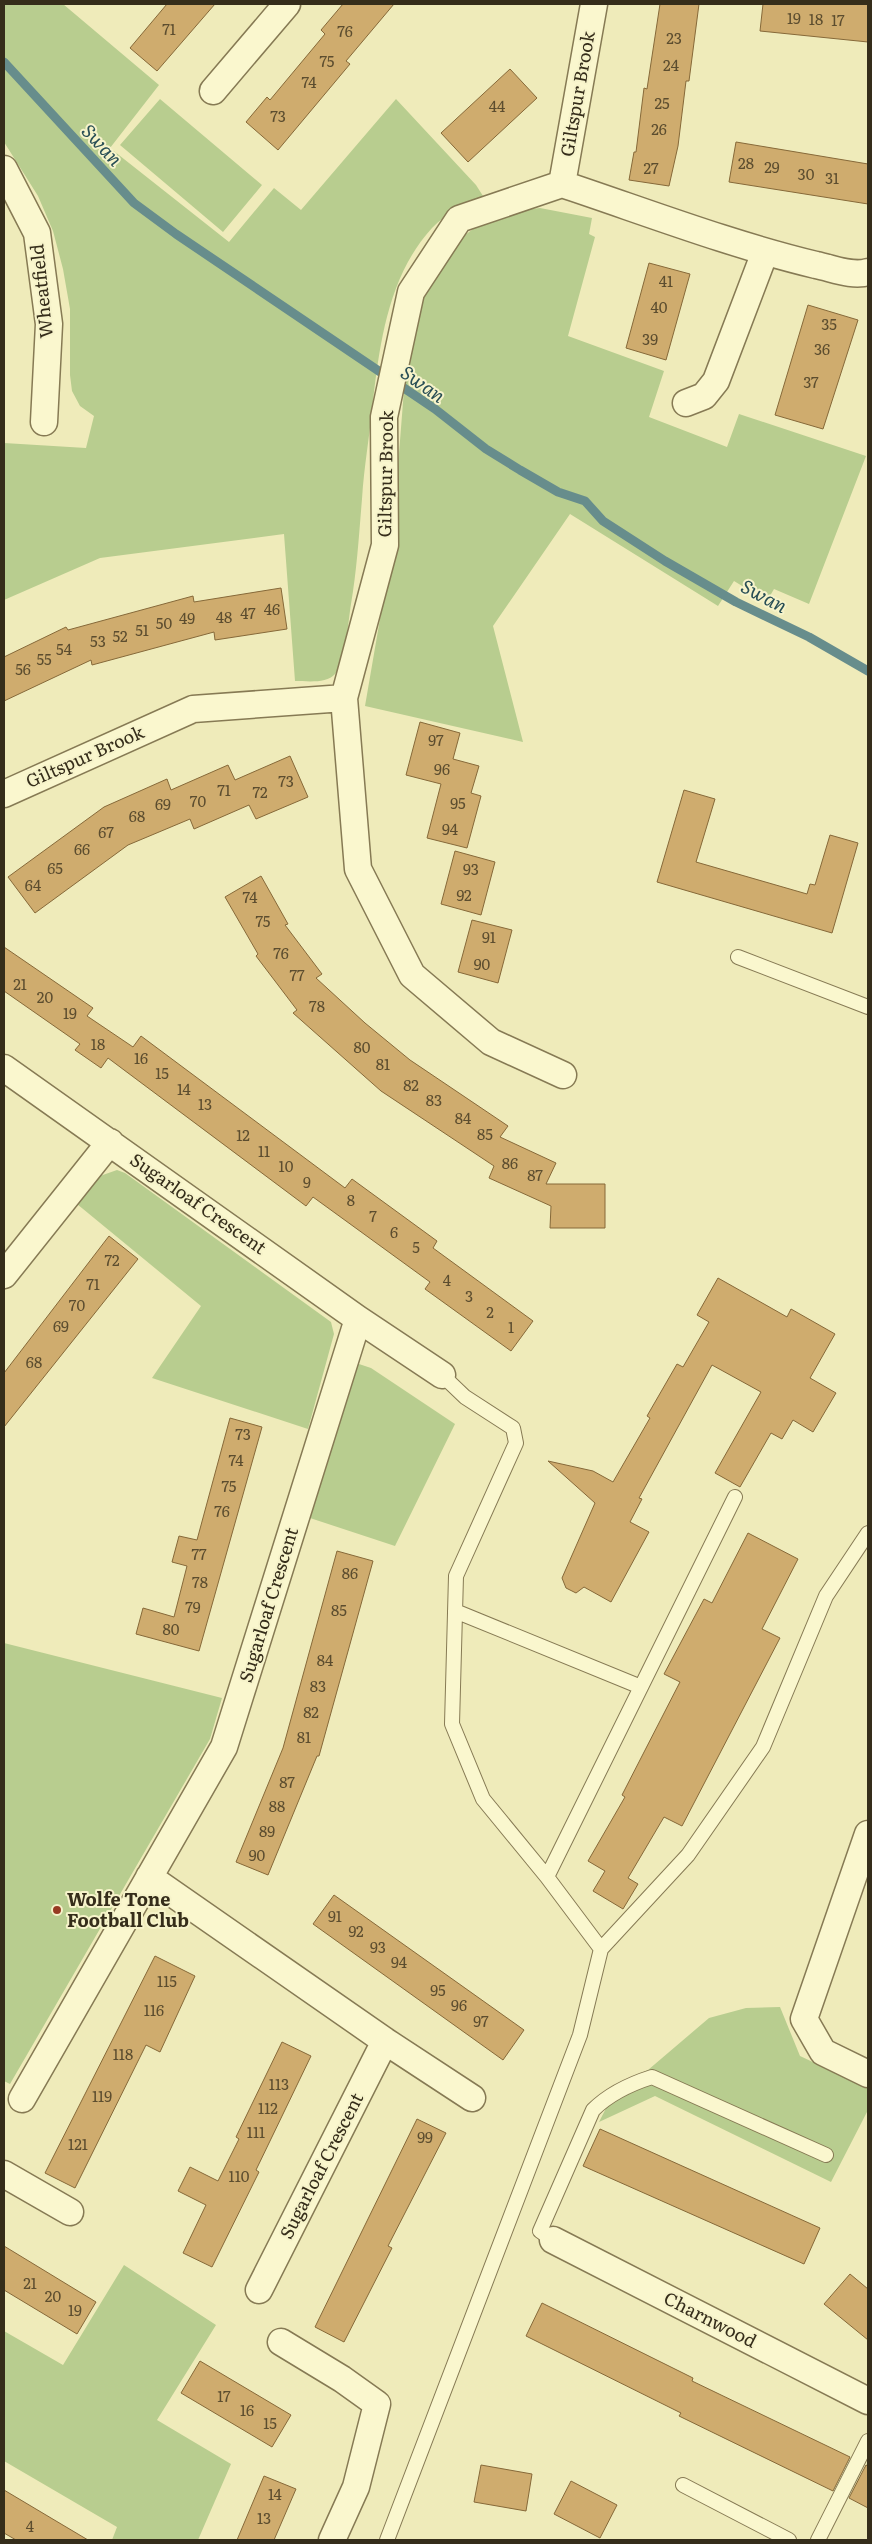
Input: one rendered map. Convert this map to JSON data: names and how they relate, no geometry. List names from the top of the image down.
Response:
{
  "streets": {
    "street": [
      "Giltspur Brook",
      "Wheatfield",
      "Sugarloaf Crescent",
      "Charnwood"
    ]
  },
  "water": ["Swan"],
  "places": ["Wolfe Tone Football Club"],
  "house_numbers": [
    "19",
    "18",
    "17",
    "71",
    "76",
    "23",
    "75",
    "24",
    "74",
    "25",
    "44",
    "73",
    "26",
    "28",
    "29",
    "27",
    "30",
    "31",
    "41",
    "40",
    "35",
    "39",
    "36",
    "37",
    "46",
    "47",
    "48",
    "49",
    "50",
    "51",
    "52",
    "53",
    "54",
    "55",
    "56",
    "97",
    "96",
    "73",
    "71",
    "72",
    "70",
    "95",
    "69",
    "68",
    "94",
    "67",
    "66",
    "65",
    "93",
    "64",
    "92",
    "74",
    "75",
    "91",
    "76",
    "90",
    "77",
    "21",
    "20",
    "78",
    "19",
    "18",
    "80",
    "16",
    "81",
    "15",
    "82",
    "14",
    "83",
    "13",
    "84",
    "85",
    "12",
    "11",
    "86",
    "10",
    "87",
    "9",
    "8",
    "7",
    "6",
    "5",
    "72",
    "4",
    "71",
    "3",
    "70",
    "2",
    "69",
    "1",
    "68",
    "73",
    "74",
    "75",
    "76",
    "77",
    "86",
    "78",
    "79",
    "85",
    "80",
    "84",
    "83",
    "82",
    "81",
    "87",
    "88",
    "89",
    "90",
    "91",
    "92",
    "93",
    "94",
    "115",
    "95",
    "96",
    "116",
    "97",
    "118",
    "113",
    "119",
    "112",
    "111",
    "99",
    "121",
    "110",
    "21",
    "20",
    "19",
    "17",
    "16",
    "15",
    "14",
    "13",
    "4"
  ]
}
